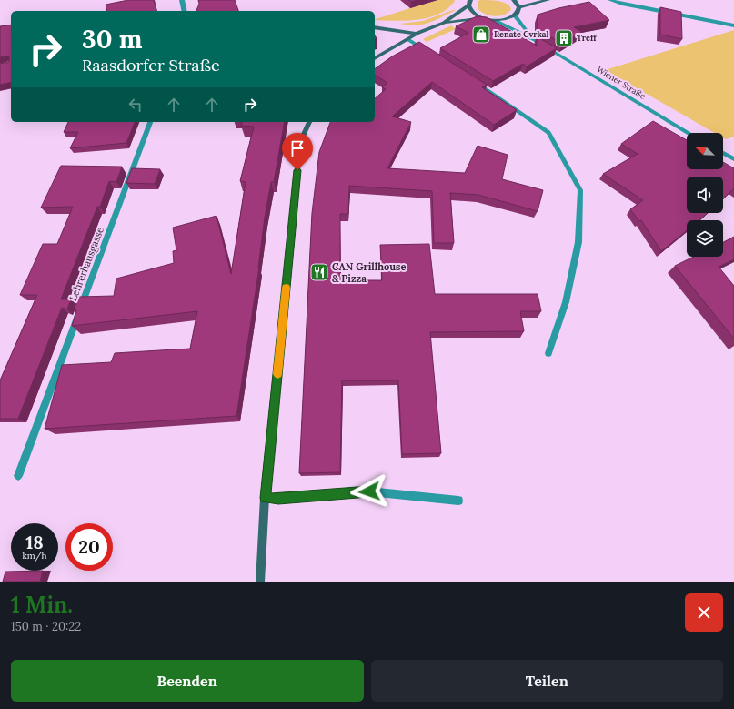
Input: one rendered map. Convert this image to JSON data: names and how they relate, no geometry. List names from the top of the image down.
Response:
{
  "streets": {
    "street": ["Wiener Straße", "Lehrerhausgasse"]
  },
  "places": {
    "shop": ["Renate Cvrkal"],
    "building": ["Treff"],
    "restaurant": ["CAN Grillhouse & Pizza"]
  },
  "north": "top left",
  "page": {
    "turn": ["30 m", "Raasdorfer Straße"],
    "speed": "18 km/h",
    "limit": "20",
    "heading": ["1 Min.", "150 m · 20:22"],
    "buttons": ["Beenden", "Teilen"]
  }
}
